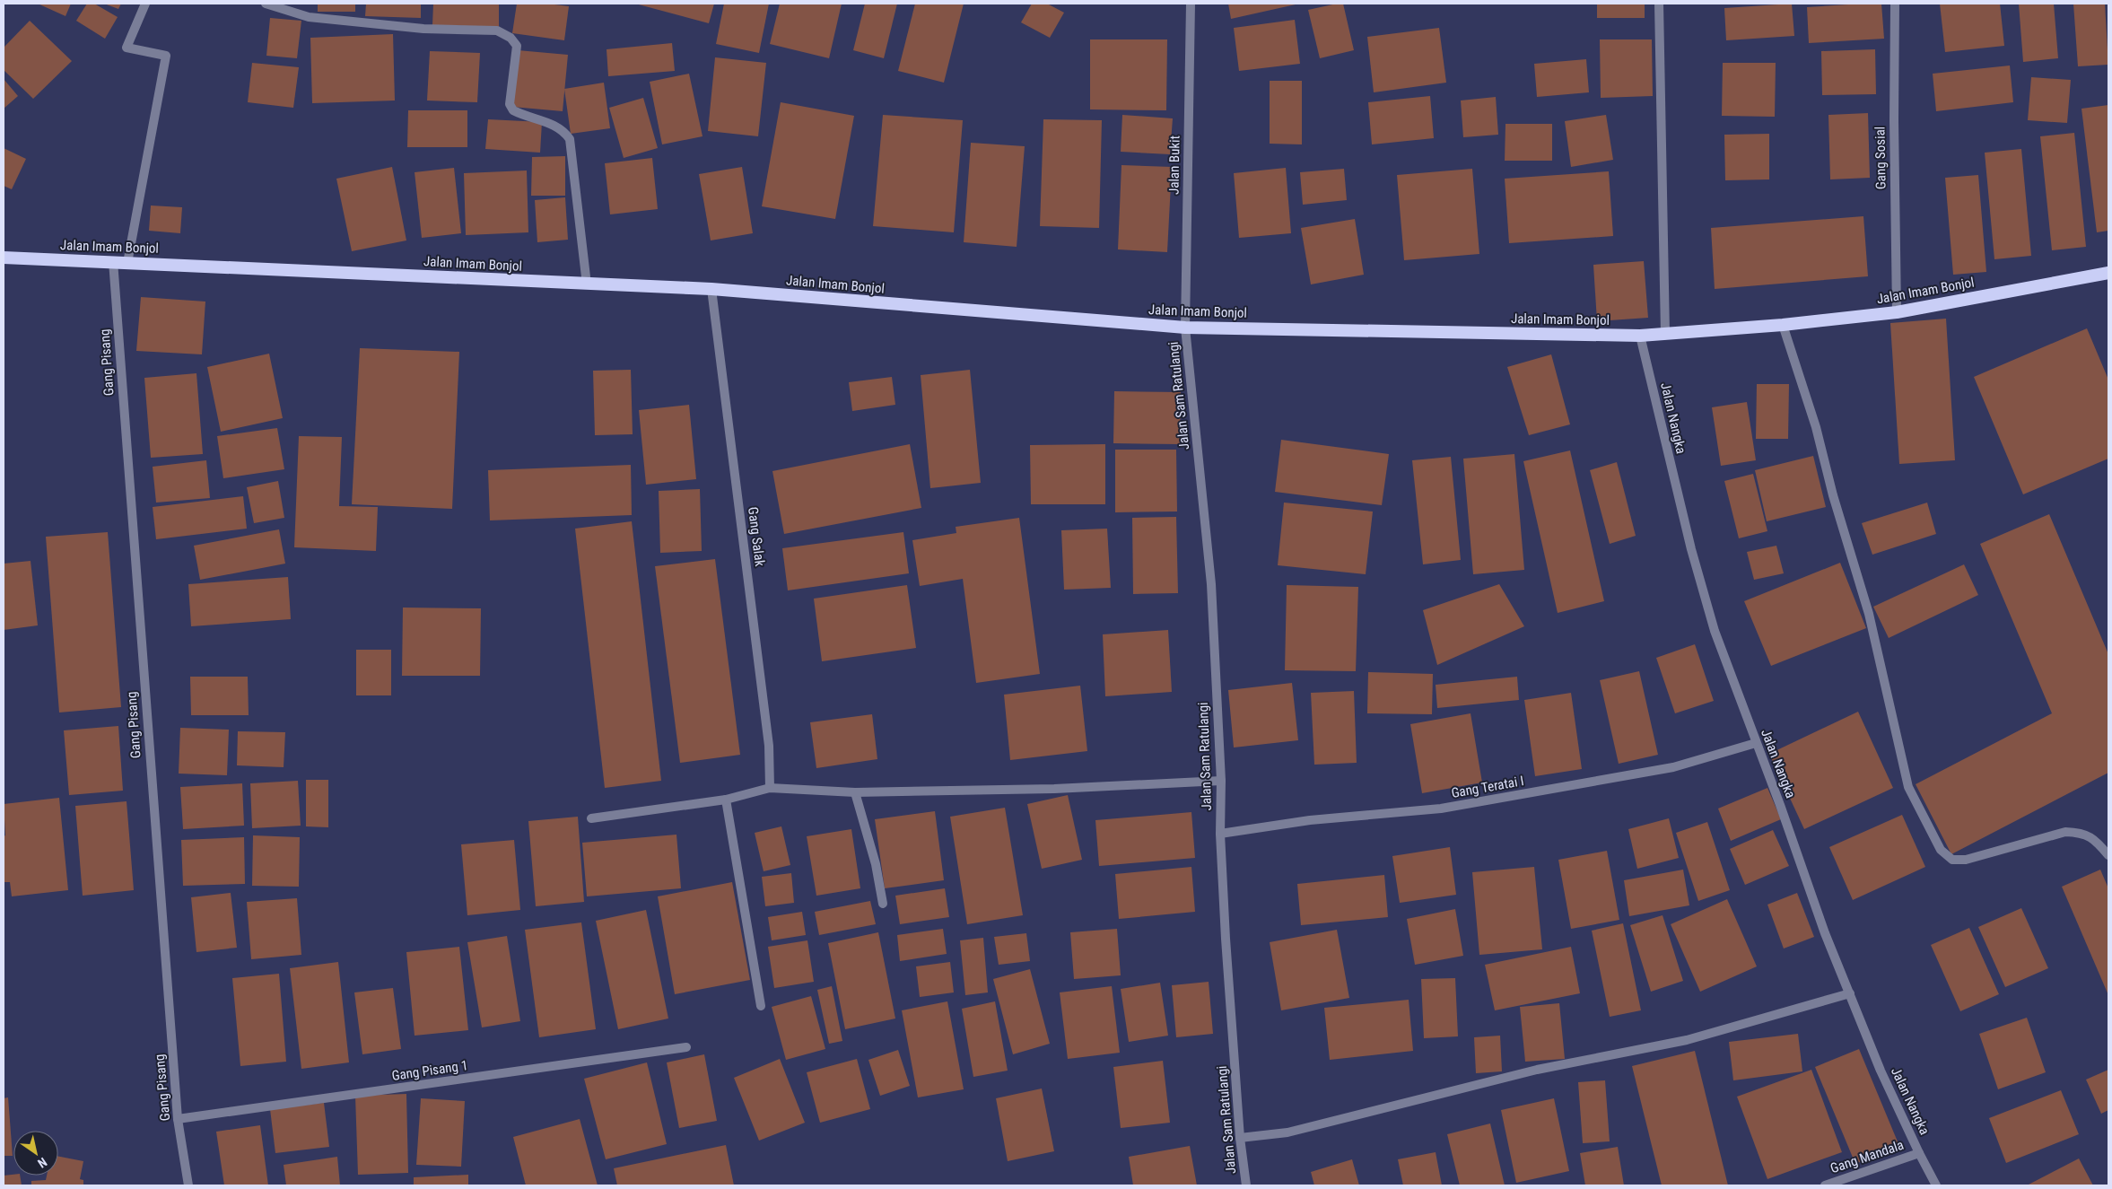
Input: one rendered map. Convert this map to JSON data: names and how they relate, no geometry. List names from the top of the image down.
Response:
{
  "streets": {
    "highway": ["Jalan Imam Bonjol"],
    "street": [
      "Gang Sosial",
      "Jalan Bukit",
      "Gang Pisang",
      "Jalan Sam Ratulangi",
      "Jalan Nangka",
      "Gang Salak",
      "Gang Teratai I",
      "Gang Pisang 1",
      "Gang Mandala"
    ]
  },
  "crossings": [
    ["Gang Sosial", "Jalan Imam Bonjol"],
    ["Jalan Bukit", "Jalan Imam Bonjol"],
    ["Jalan Bukit", "Jalan Sam Ratulangi"],
    ["Jalan Imam Bonjol", "Gang Pisang"],
    ["Jalan Imam Bonjol", "Jalan Sam Ratulangi"],
    ["Jalan Imam Bonjol", "Jalan Nangka"],
    ["Jalan Imam Bonjol", "Gang Salak"],
    ["Gang Pisang", "Gang Pisang 1"],
    ["Jalan Sam Ratulangi", "Gang Teratai I"],
    ["Jalan Nangka", "Gang Teratai I"],
    ["Jalan Nangka", "Gang Mandala"]
  ],
  "north": "bottom right"
}
